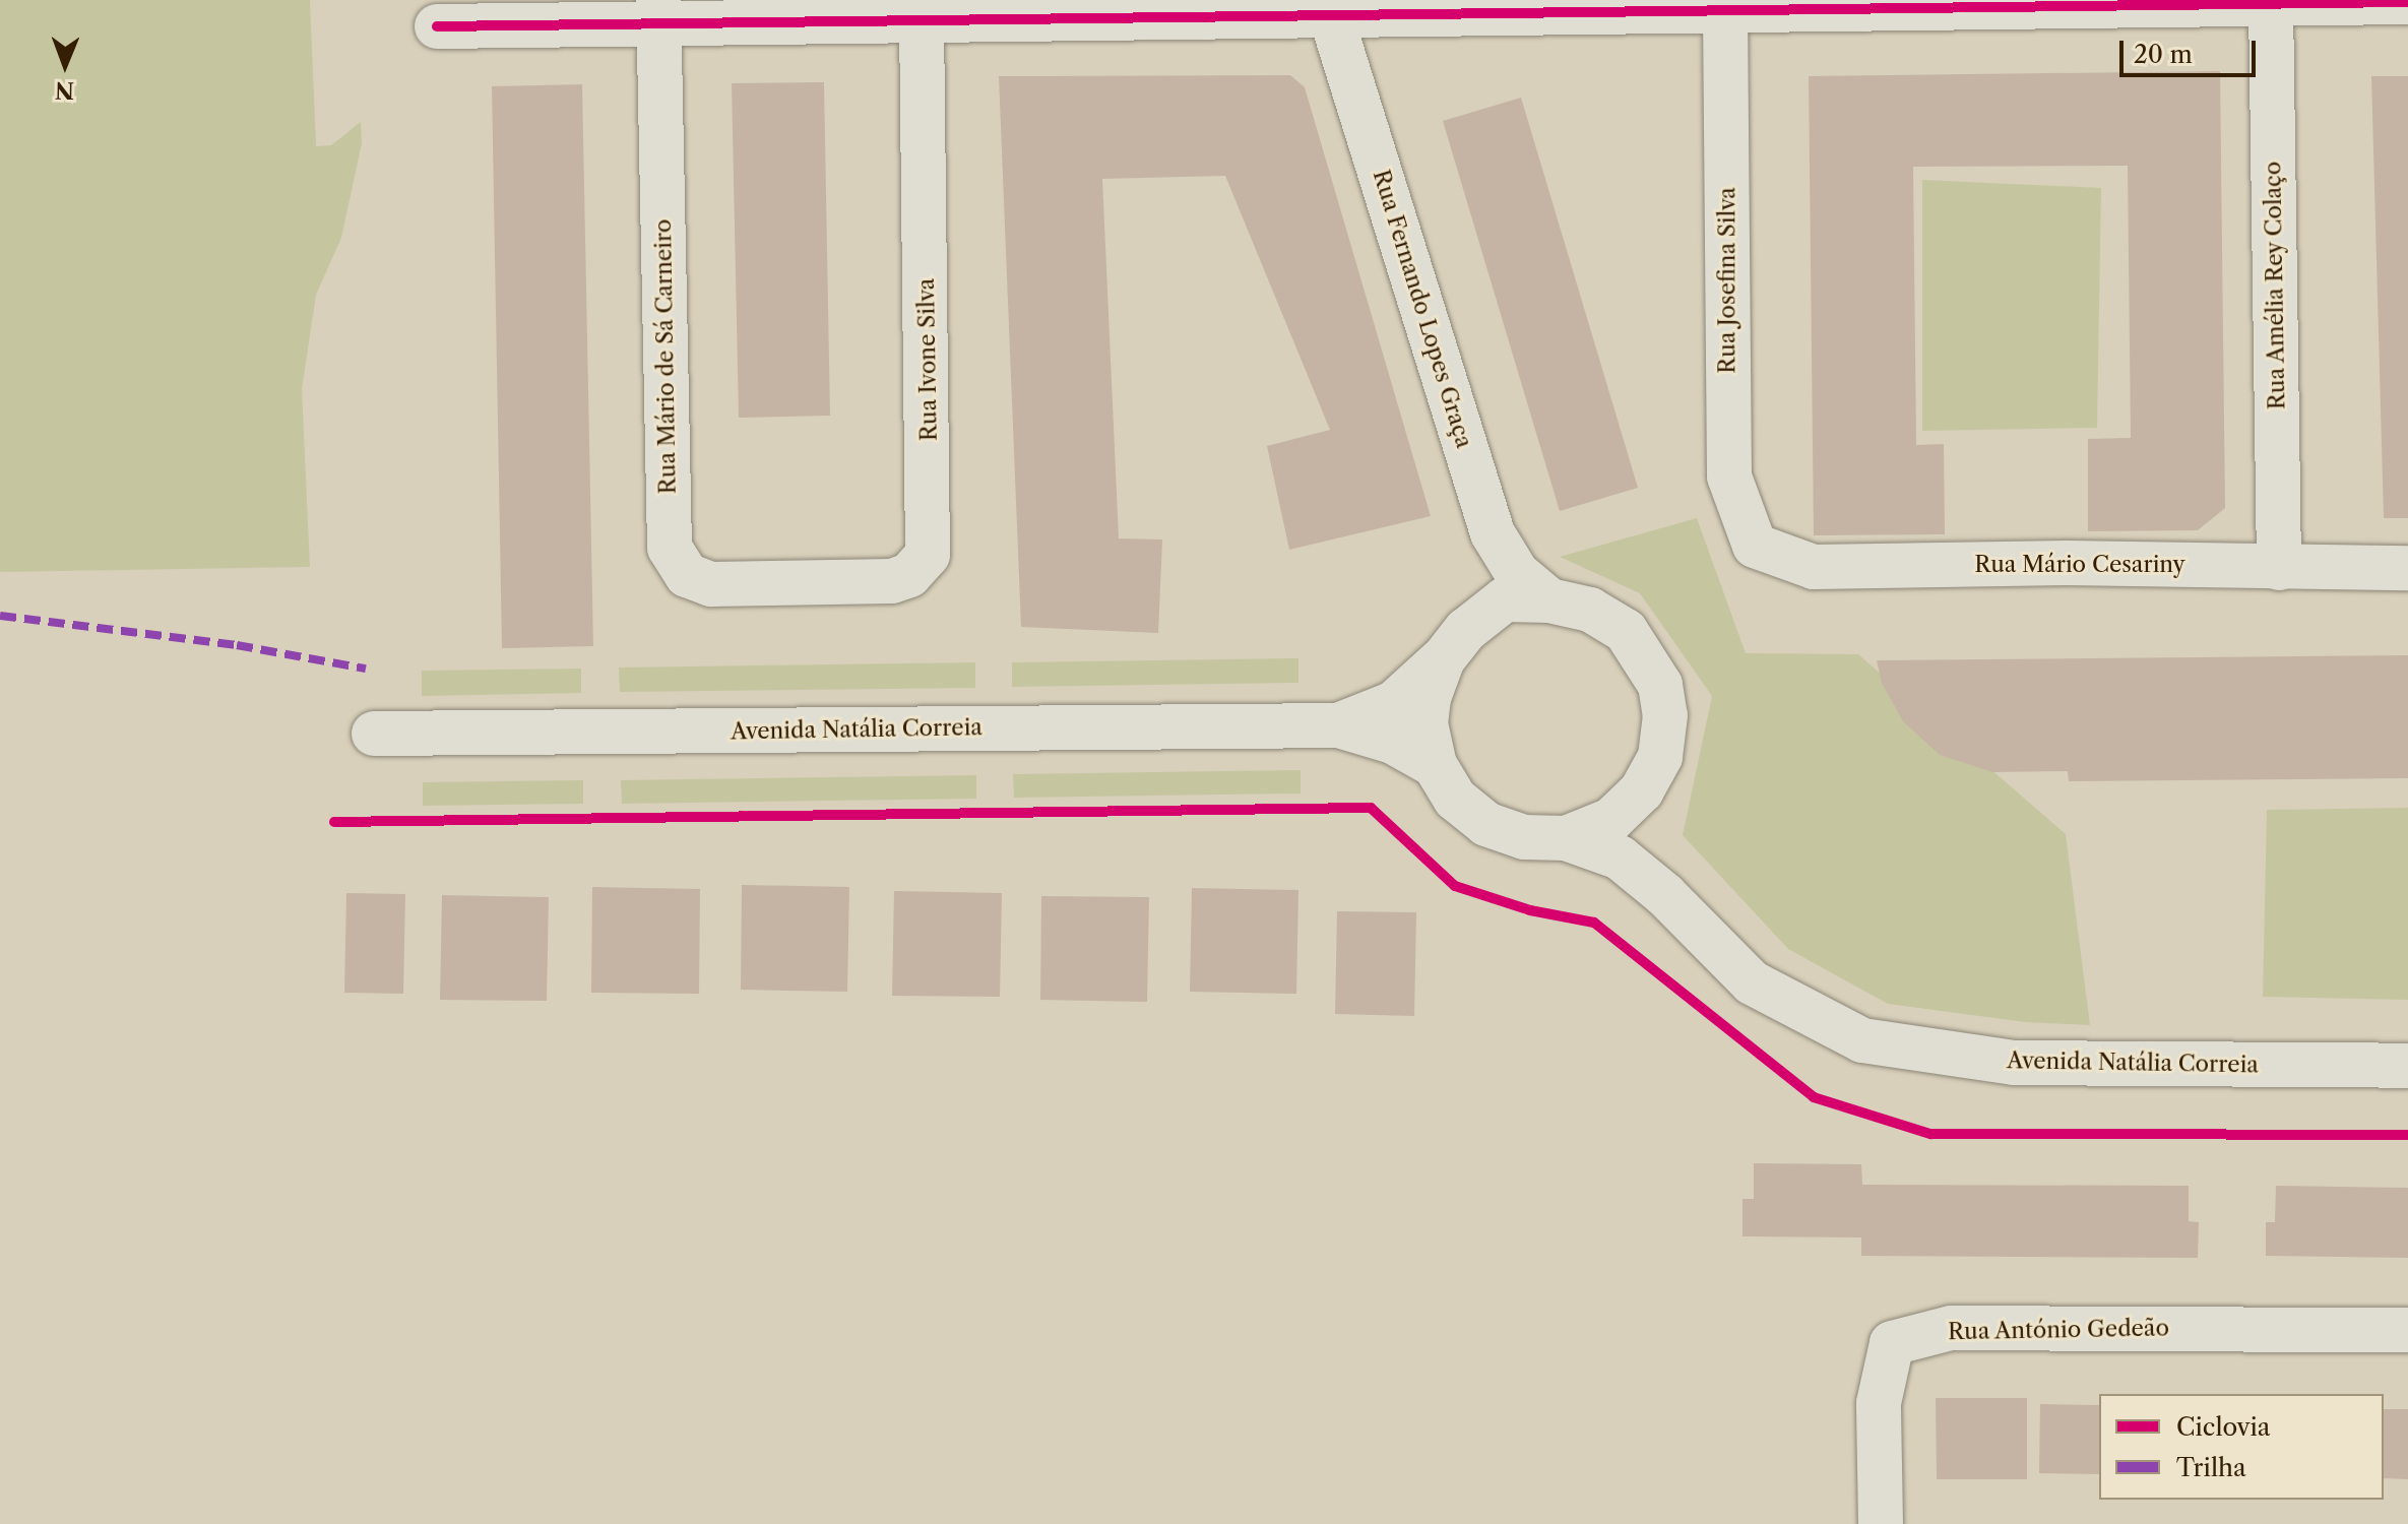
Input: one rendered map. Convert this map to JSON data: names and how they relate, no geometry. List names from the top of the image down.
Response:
{
  "streets": {
    "street": [
      "Rua Josefina Silva",
      "Rua Amélia Rey Colaço",
      "Rua Fernando Lopes Graça",
      "Rua Mário de Sá Carneiro",
      "Rua Ivone Silva",
      "Rua Mário Cesariny",
      "Avenida Natália Correia",
      "Rua António Gedeão"
    ]
  },
  "crossings": [
    ["Rua Josefina Silva", "Rua Mário Cesariny"],
    ["Rua Amélia Rey Colaço", "Rua Mário Cesariny"],
    ["Rua Fernando Lopes Graça", "Avenida Natália Correia"],
    ["Rua Mário de Sá Carneiro", "Rua Ivone Silva"]
  ],
  "legend": ["Ciclovia", "Trilha"],
  "scale_bar": "20 m",
  "north": "bottom"
}
